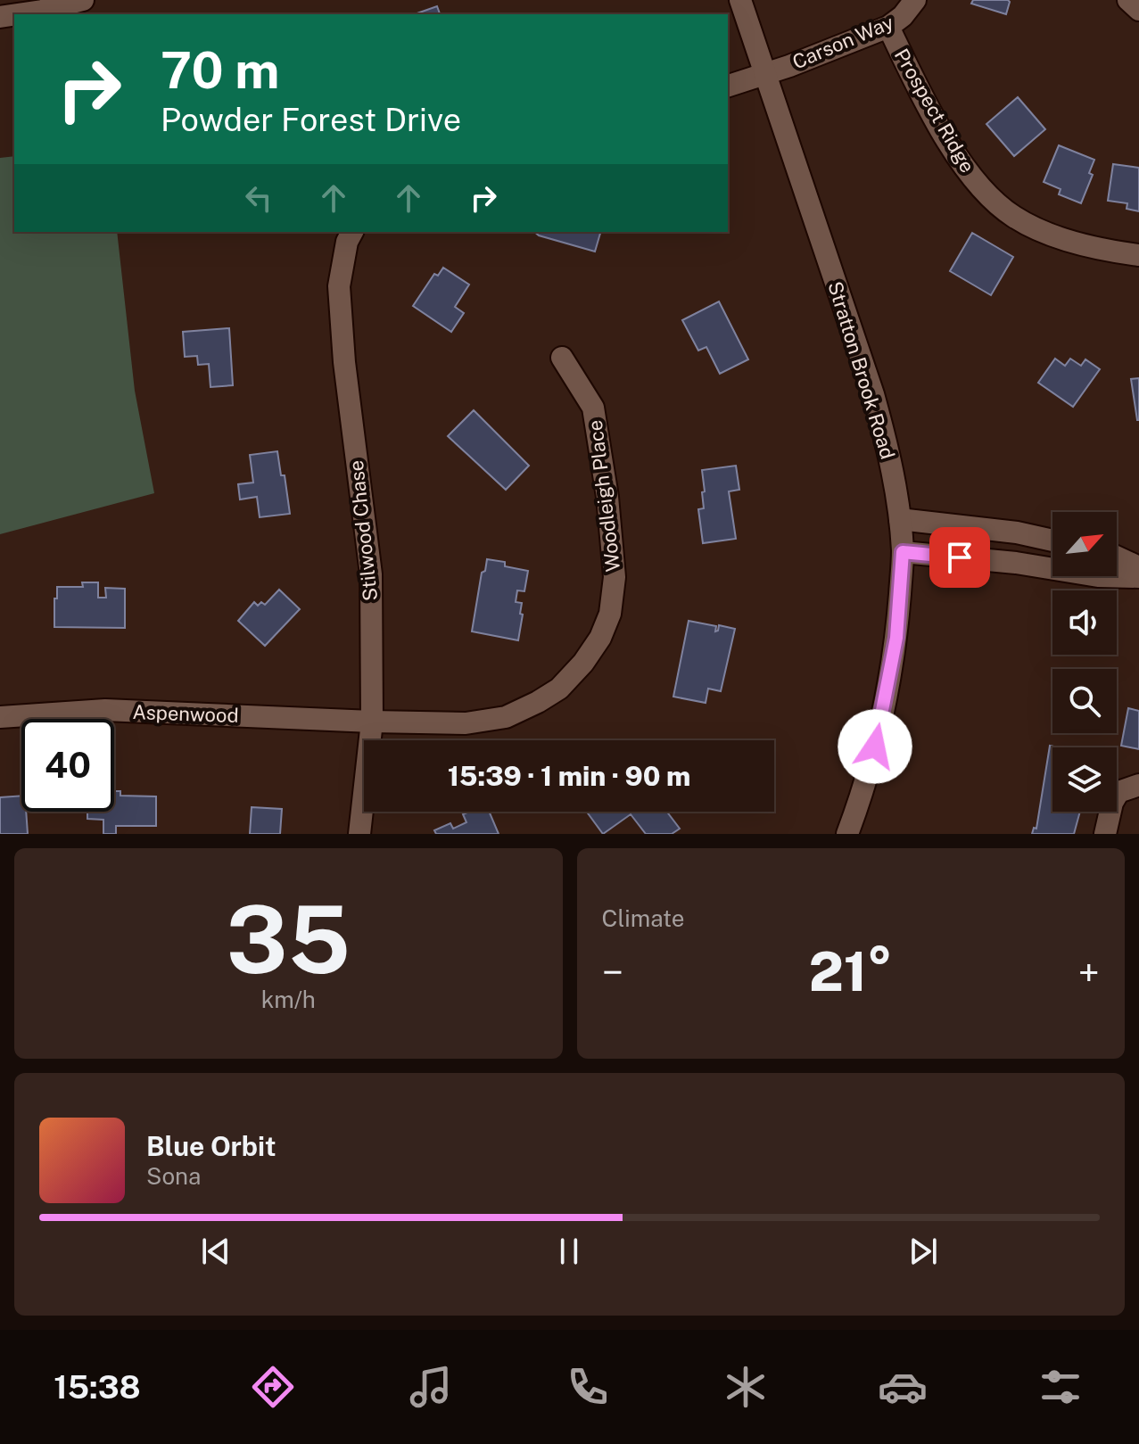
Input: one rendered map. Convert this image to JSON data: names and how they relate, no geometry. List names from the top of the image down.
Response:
{
  "streets": {
    "street": [
      "Carson Way",
      "Prospect Ridge",
      "Stratton Brook Road",
      "Woodleigh Place",
      "Stilwood Chase",
      "Aspenwood"
    ]
  },
  "crossings": [
    ["Carson Way", "Prospect Ridge"],
    ["Carson Way", "Stratton Brook Road"],
    ["Woodleigh Place", "Stilwood Chase"],
    ["Woodleigh Place", "Aspenwood"],
    ["Stilwood Chase", "Aspenwood"]
  ],
  "north": "top right",
  "page": {
    "turn": ["70 m", "Powder Forest Drive"],
    "limit": "40",
    "trip": "15:39 · 1 min · 90 m",
    "tile": [
      ["35", "km/h"],
      "Climate"
    ],
    "heat": ["−", "21°", "+"],
    "song": ["Blue Orbit", "Sona"],
    "tabs": "15:38"
  }
}
